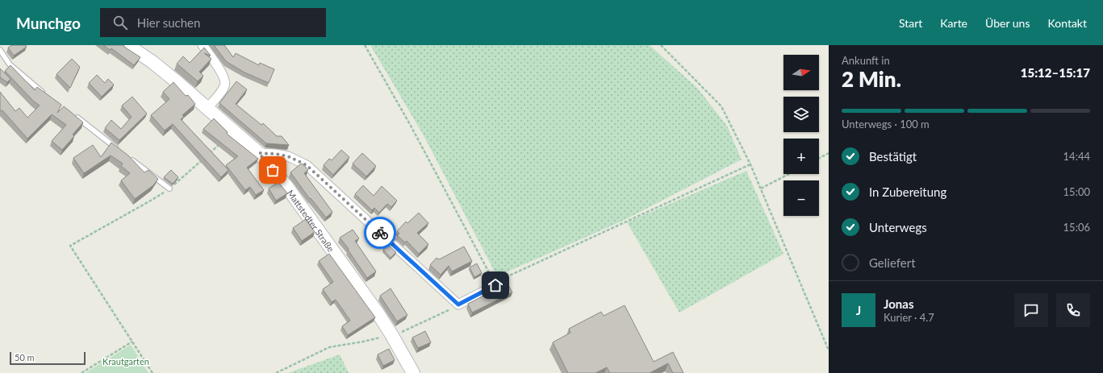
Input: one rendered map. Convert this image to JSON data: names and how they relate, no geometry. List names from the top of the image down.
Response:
{
  "streets": {
    "street": ["Mattstedter Straße"]
  },
  "parks": ["Krautgarten"],
  "scale_bar": "50 m",
  "north": "right",
  "page": {
    "header": "Munchgo",
    "search": "Hier suchen",
    "nav": [
      "Start",
      "Karte",
      "Über uns",
      "Kontakt"
    ],
    "heading": ["2 Min.", "Ankunft in", "15:12–15:17"],
    "panel": ["Jonas", "Kurier · 4.7"],
    "map_buttons": ["+", "−"],
    "bar": "Unterwegs · 100 m",
    "list": [
      ["Bestätigt", "14:44"],
      ["In Zubereitung", "15:00"],
      ["Unterwegs", "15:06"],
      "Geliefert"
    ],
    "round": "J",
    "scale": "50 m"
  }
}
